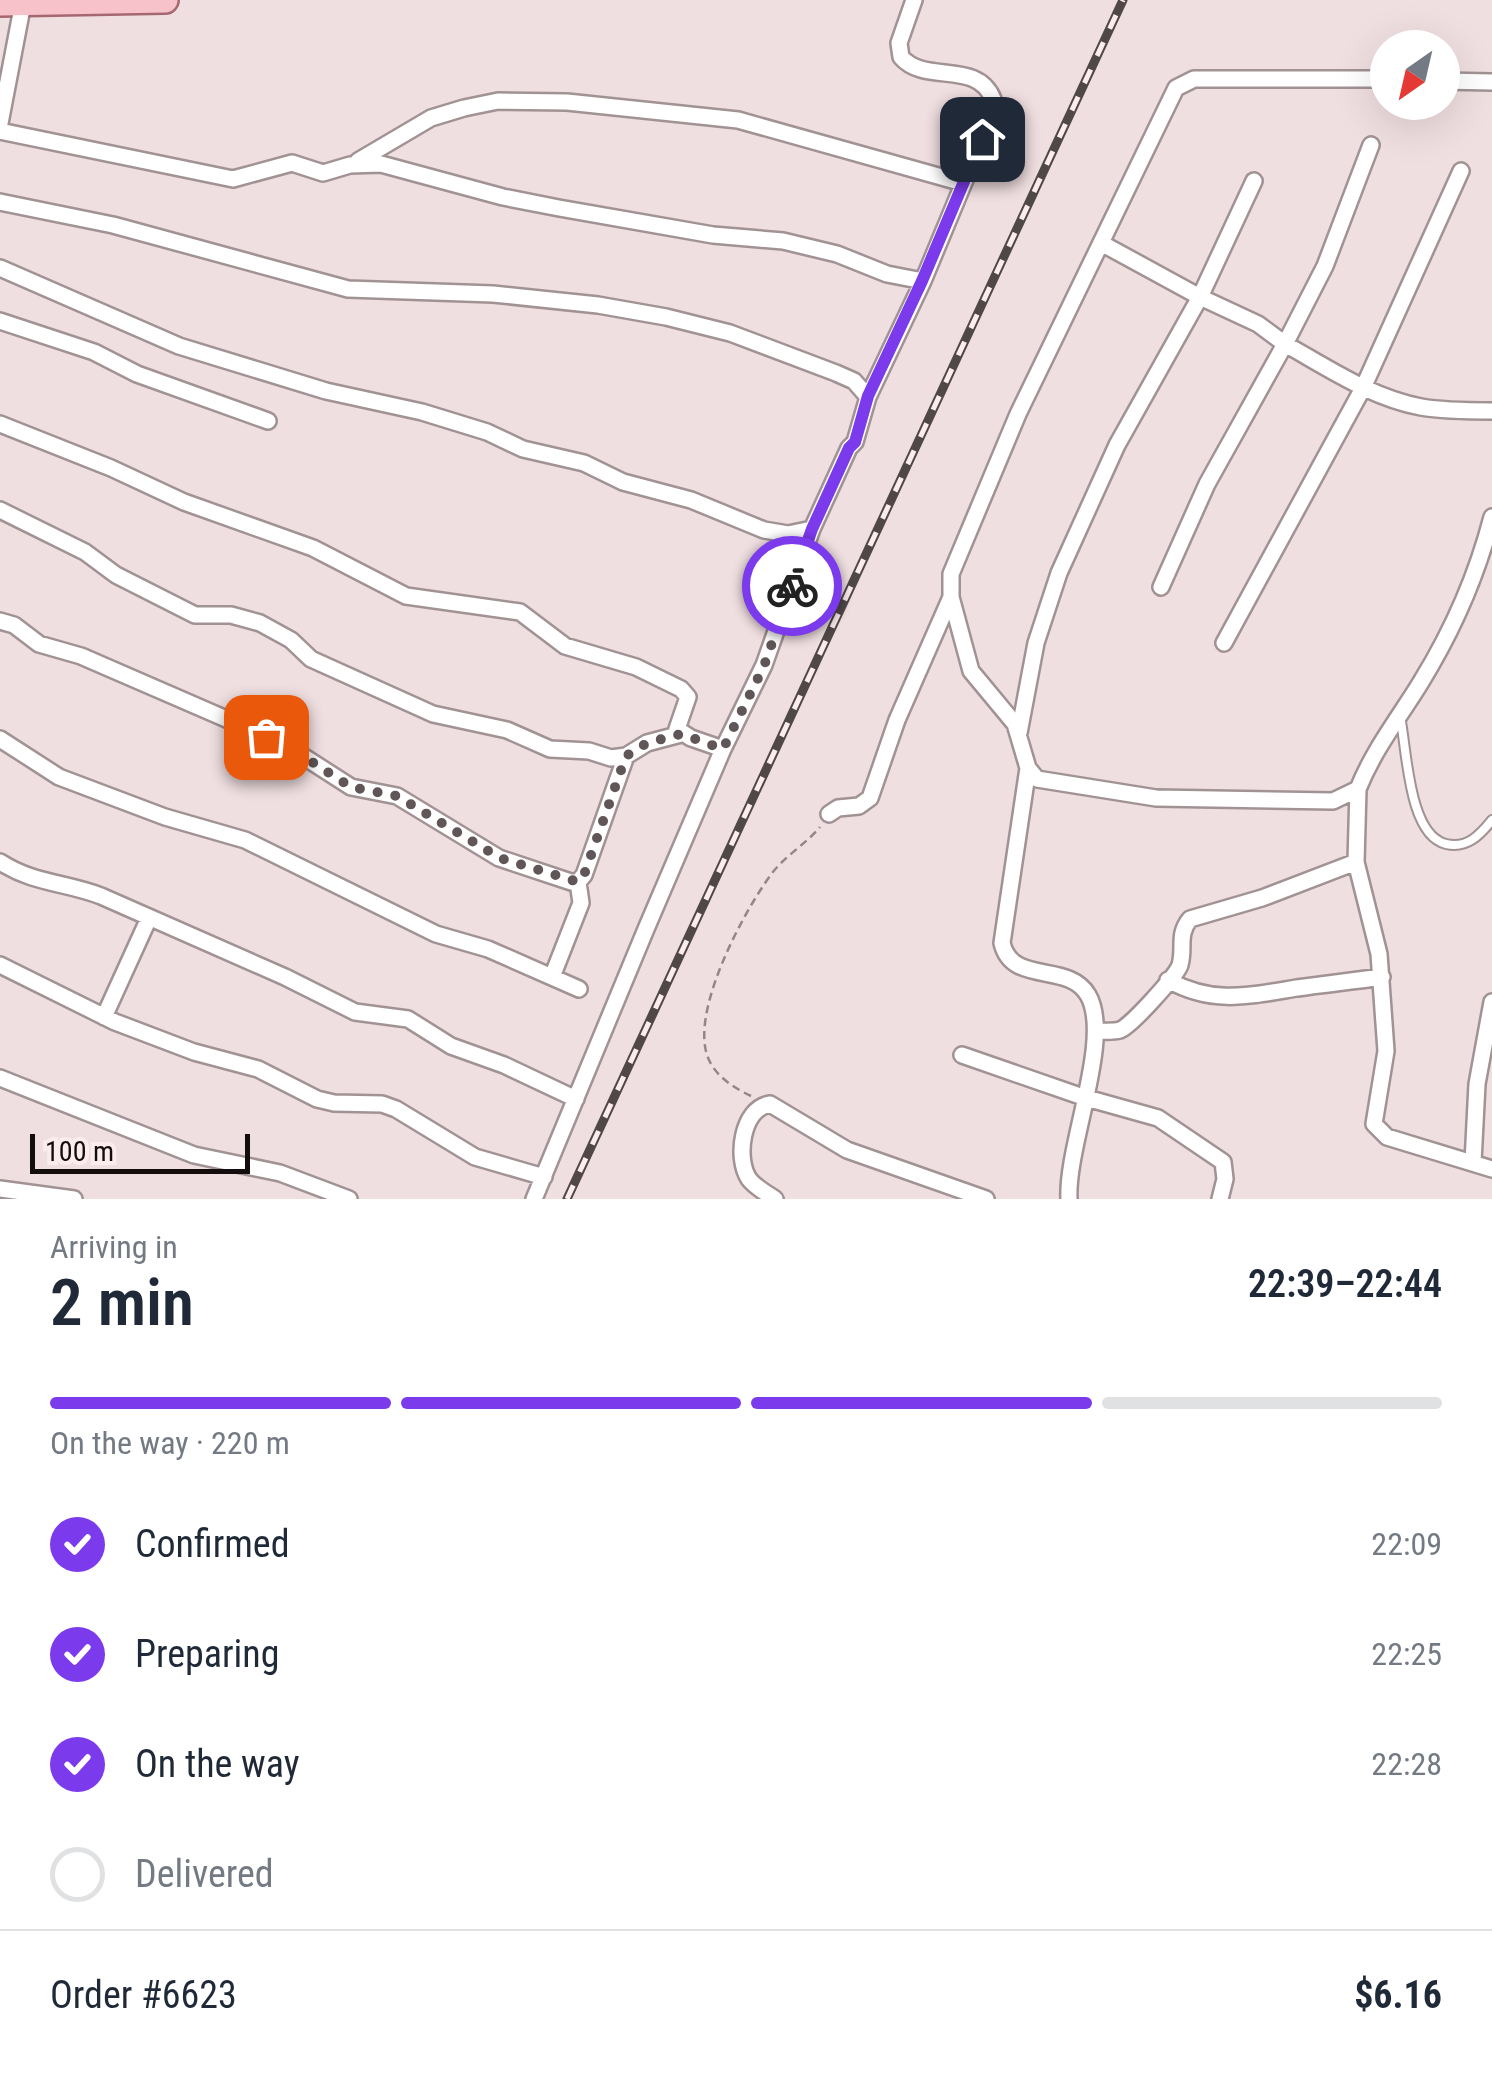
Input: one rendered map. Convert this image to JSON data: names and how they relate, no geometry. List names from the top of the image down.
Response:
{
  "scale_bar": "100 m",
  "north": "bottom left",
  "page": {
    "scale": "100 m",
    "heading": ["2 min", "Arriving in", "22:39–22:44"],
    "panel": ["Order #6623", "$6.16"],
    "bar": "On the way · 220 m",
    "list": [
      ["Confirmed", "22:09"],
      ["Preparing", "22:25"],
      ["On the way", "22:28"],
      "Delivered"
    ]
  }
}
